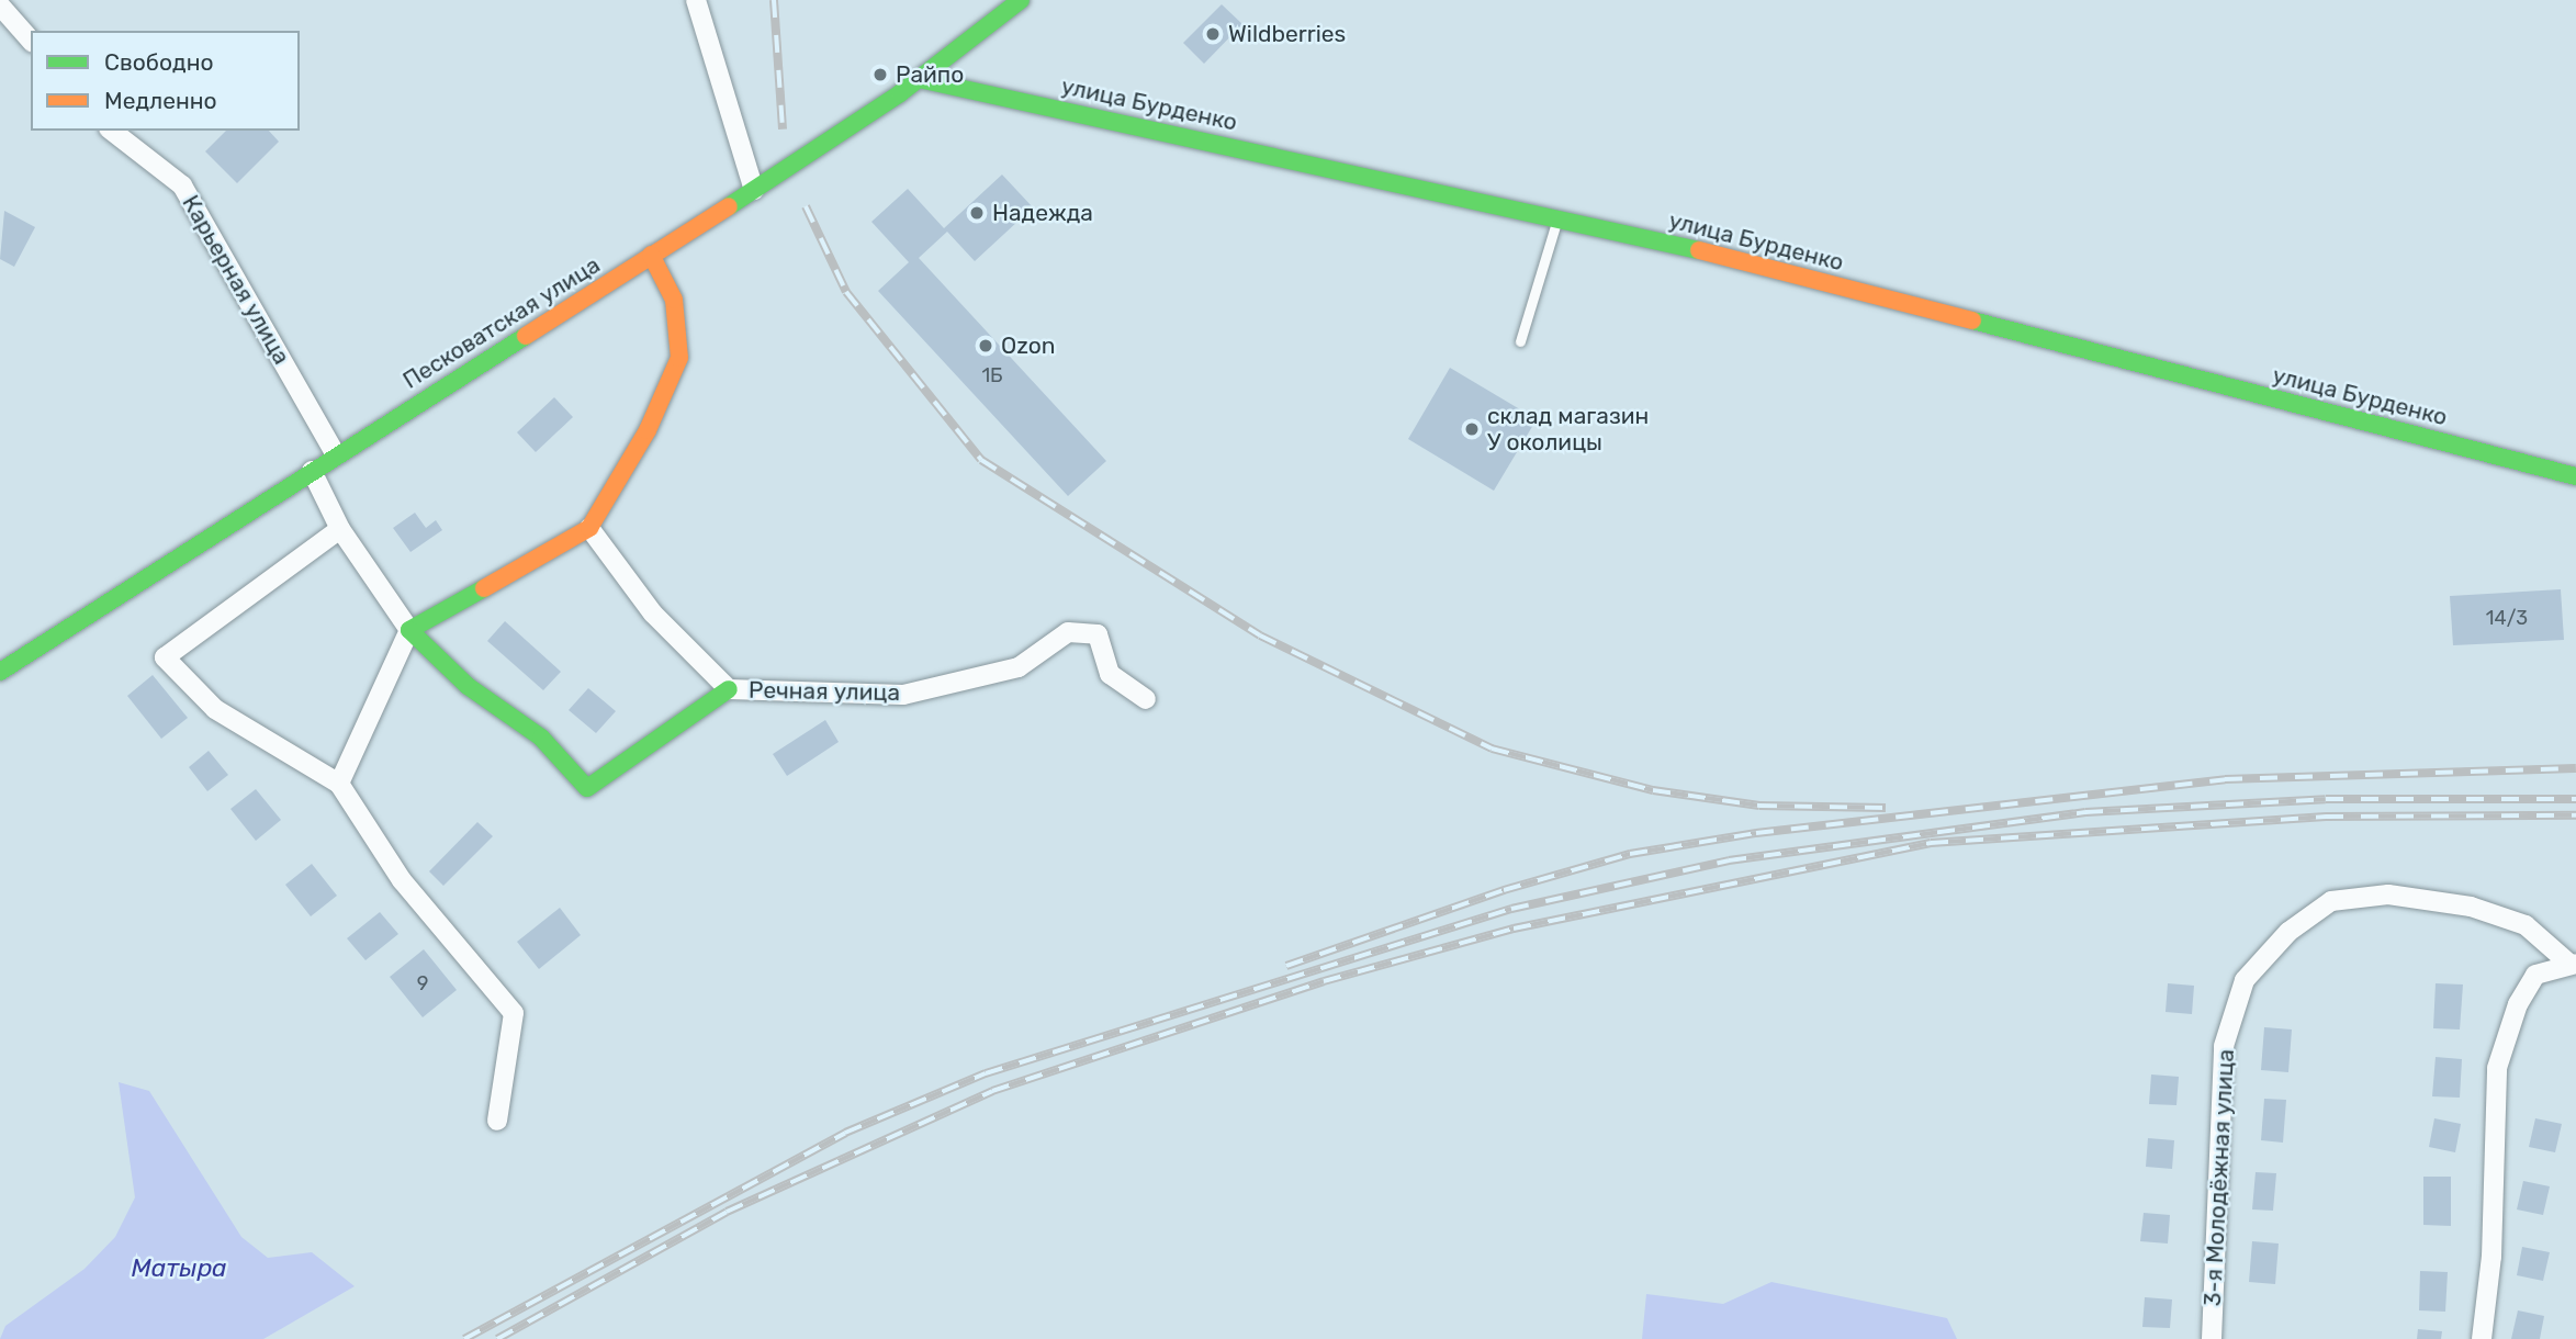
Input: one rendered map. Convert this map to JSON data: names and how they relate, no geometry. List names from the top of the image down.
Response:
{
  "streets": {
    "street": [
      "улица Бурденко",
      "Карьерная улица",
      "Песковатская улица",
      "Речная улица",
      "3-я Молодёжная улица"
    ]
  },
  "crossings": [
    ["улица Бурденко", "Песковатская улица"],
    ["Карьерная улица", "Песковатская улица"],
    ["Песковатская улица", "Речная улица"]
  ],
  "water": ["Матыра"],
  "places": [
    "Wildberries",
    "Райпо",
    "Надежда",
    "Ozon",
    "склад магазин У околицы"
  ],
  "house_numbers": ["1Б", "14/3", "9"],
  "legend": ["Свободно", "Медленно"]
}
